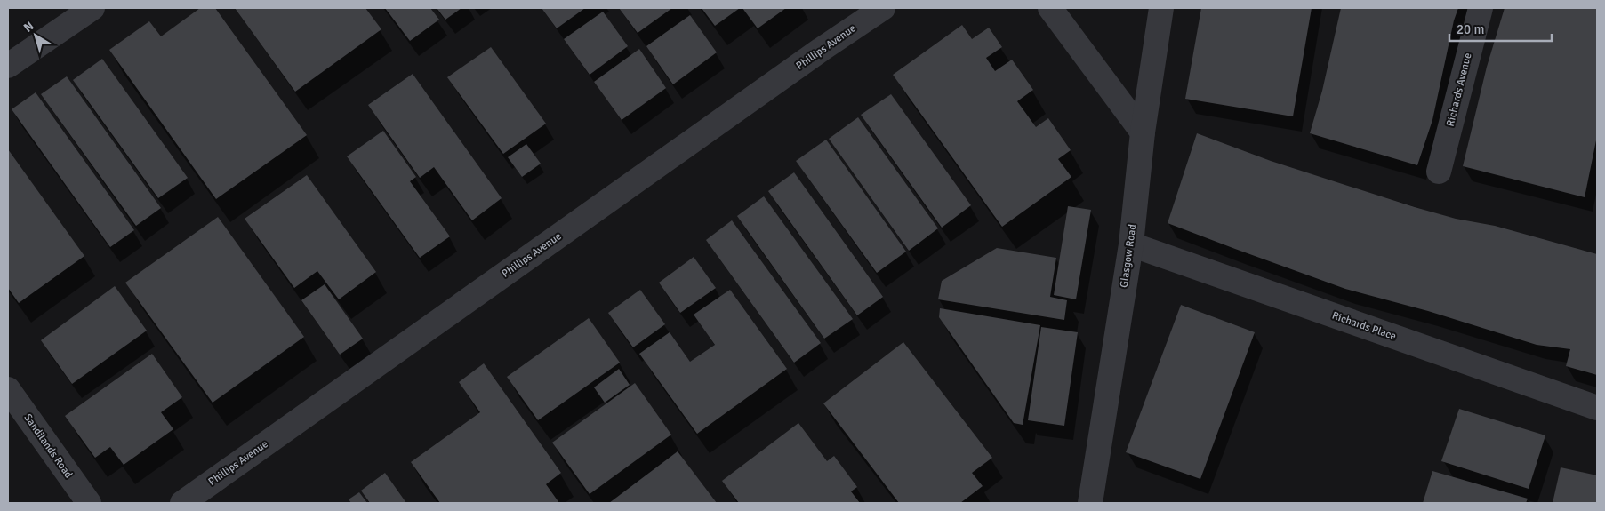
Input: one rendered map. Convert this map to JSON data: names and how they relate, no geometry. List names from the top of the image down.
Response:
{
  "streets": {
    "street": [
      "Phillips Avenue",
      "Richards Avenue",
      "Glasgow Road",
      "Richards Place",
      "Sandilands Road"
    ]
  },
  "crossings": [
    ["Glasgow Road", "Richards Place"]
  ],
  "scale_bar": "20 m",
  "north": "top left"
}
